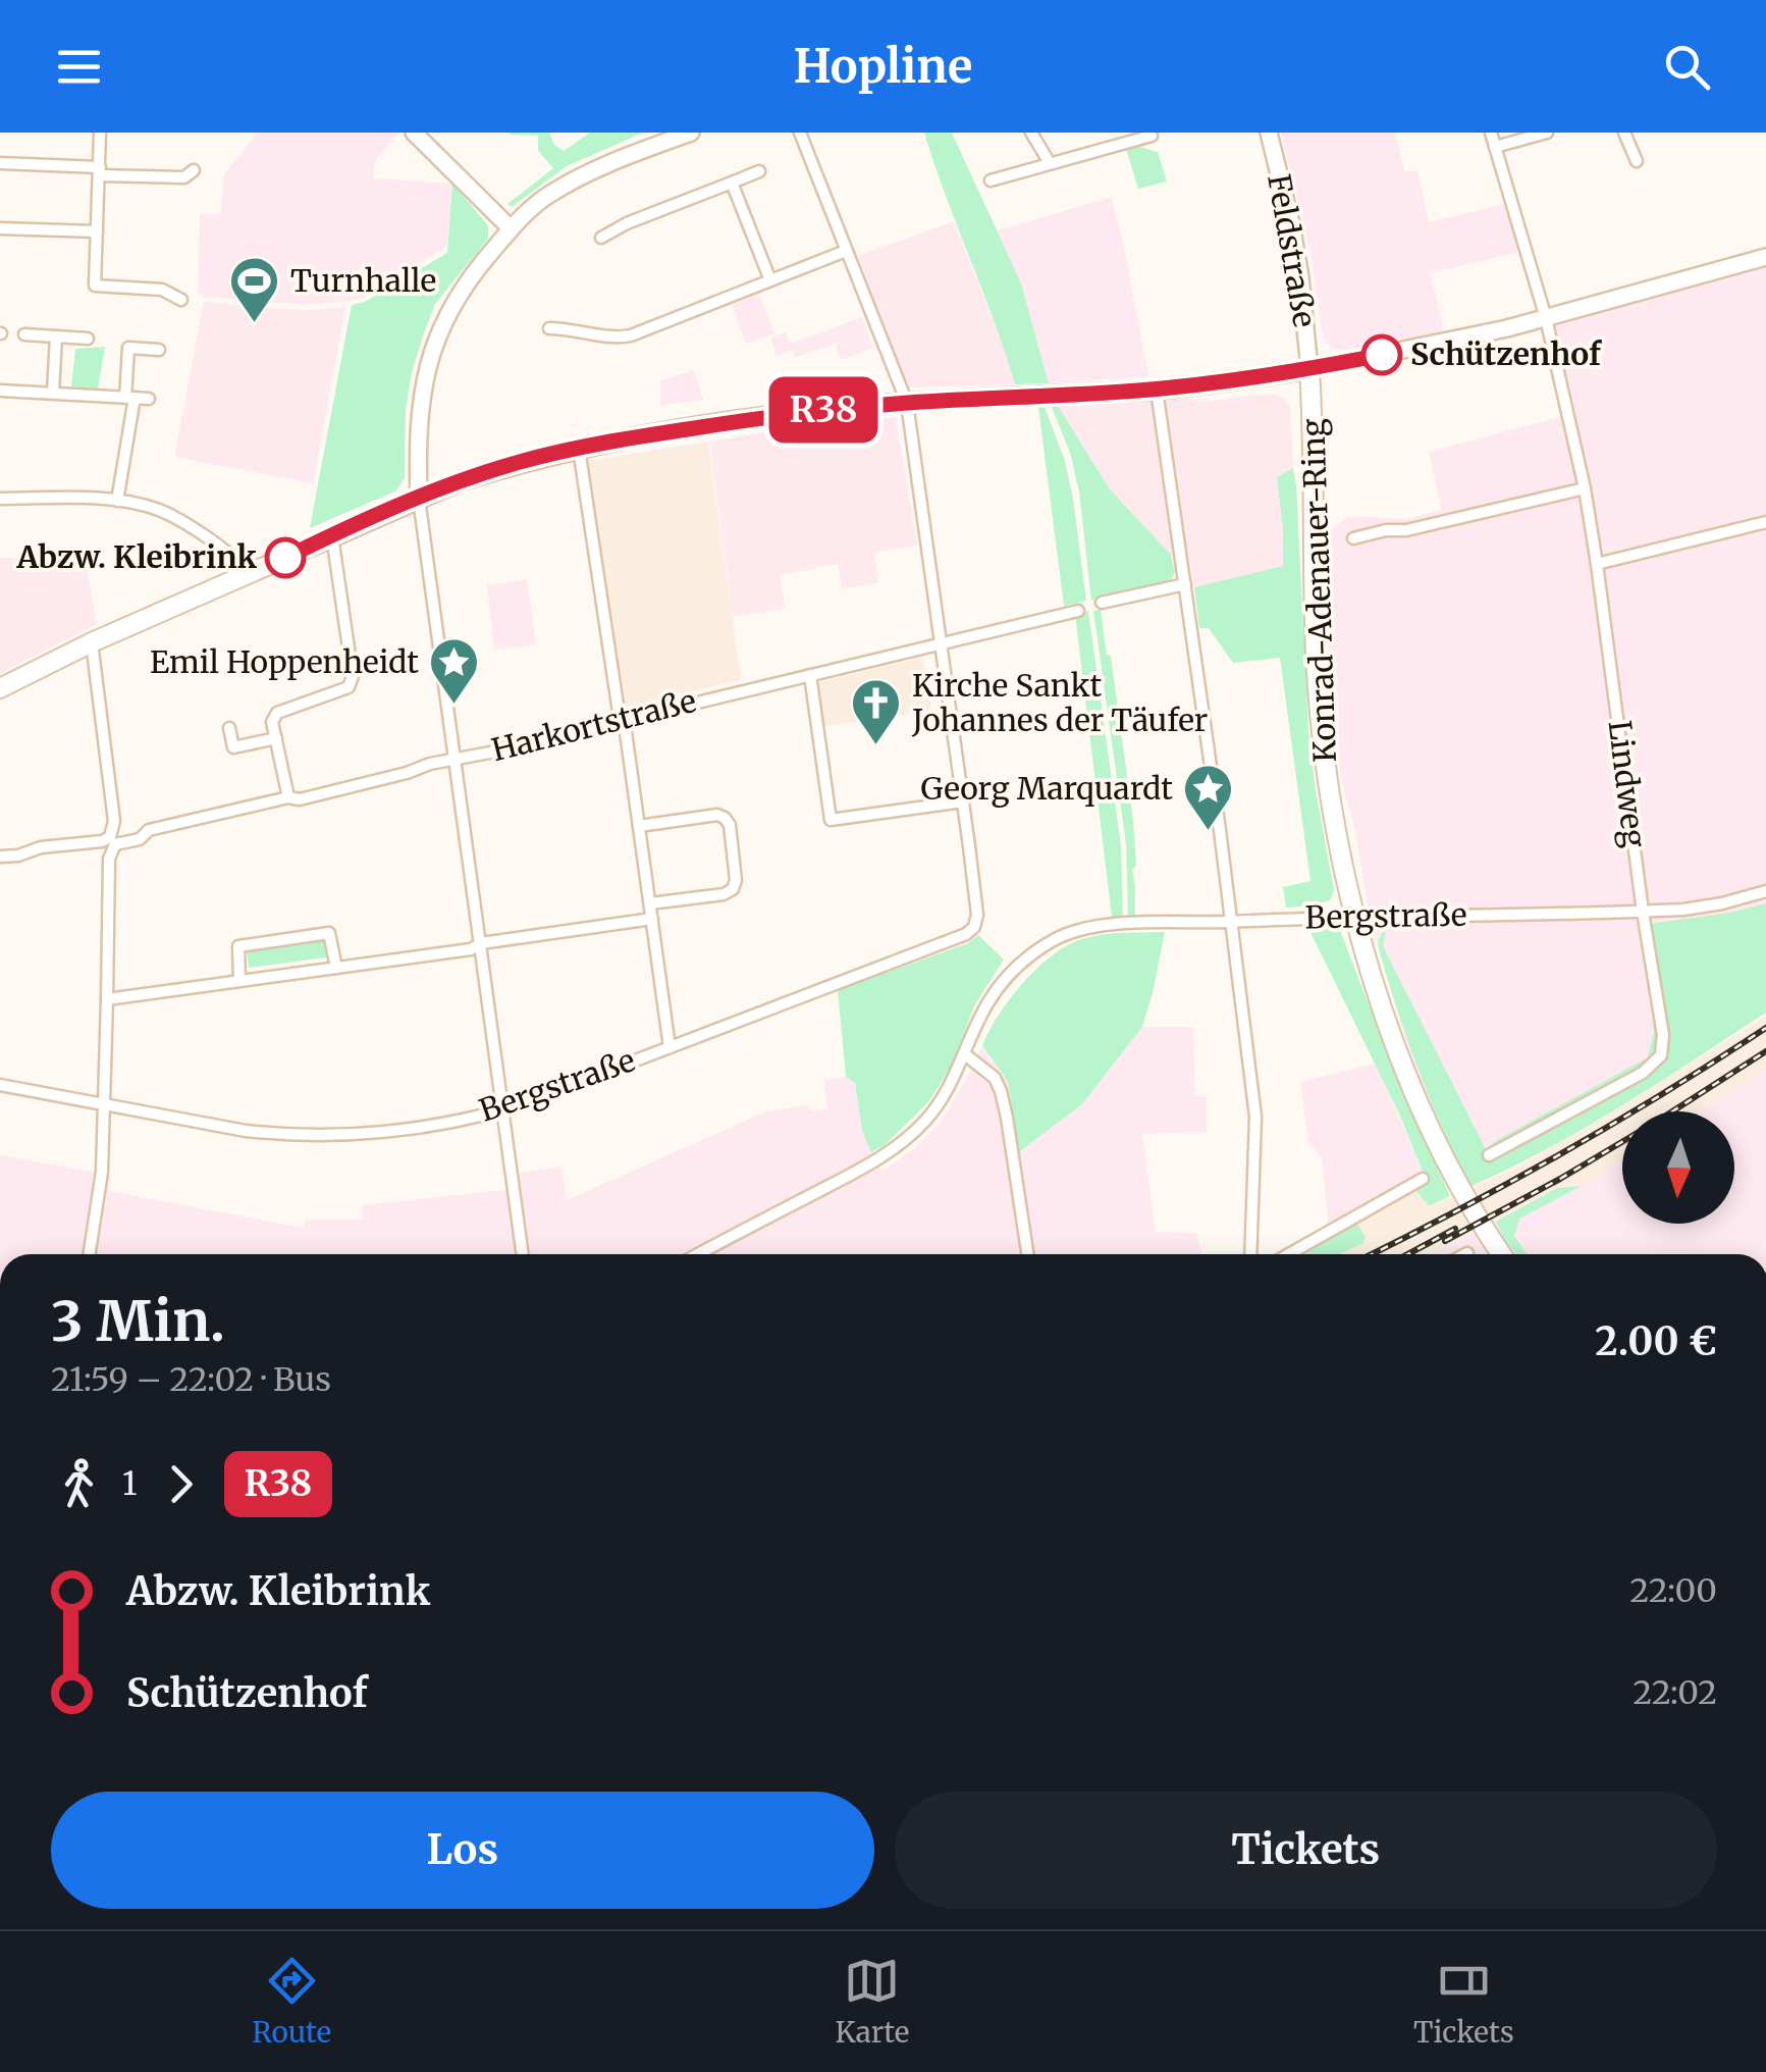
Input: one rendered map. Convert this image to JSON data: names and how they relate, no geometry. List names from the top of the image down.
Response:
{
  "streets": {
    "main road": ["Feldstraße", "Konrad-Adenauer-Ring"],
    "street": ["Harkortstraße", "Lindweg", "Bergstraße"]
  },
  "crossings": [
    ["Feldstraße", "Konrad-Adenauer-Ring"],
    ["Konrad-Adenauer-Ring", "Bergstraße"],
    ["Lindweg", "Bergstraße"]
  ],
  "places": {
    "sports": ["Turnhalle"],
    "other": ["Schützenhof", "Abzw. Kleibrink"],
    "place": ["Emil Hoppenheidt", "Georg Marquardt"],
    "church": ["Kirche Sankt Johannes der Täufer"]
  },
  "lines": ["bus line R38"],
  "north": "bottom",
  "page": {
    "header": "Hopline",
    "on_map": "R38",
    "heading": ["3 Min.", "21:59 – 22:02 · Bus", "2.00 €"],
    "legs": ["1", "R38"],
    "list": [
      {
        "name": "Abzw. Kleibrink",
        "value": "22:00"
      },
      {
        "name": "Schützenhof",
        "value": "22:02"
      }
    ],
    "buttons": ["Los", "Tickets"],
    "tabs": ["Route", "Karte", "Tickets"]
  }
}
